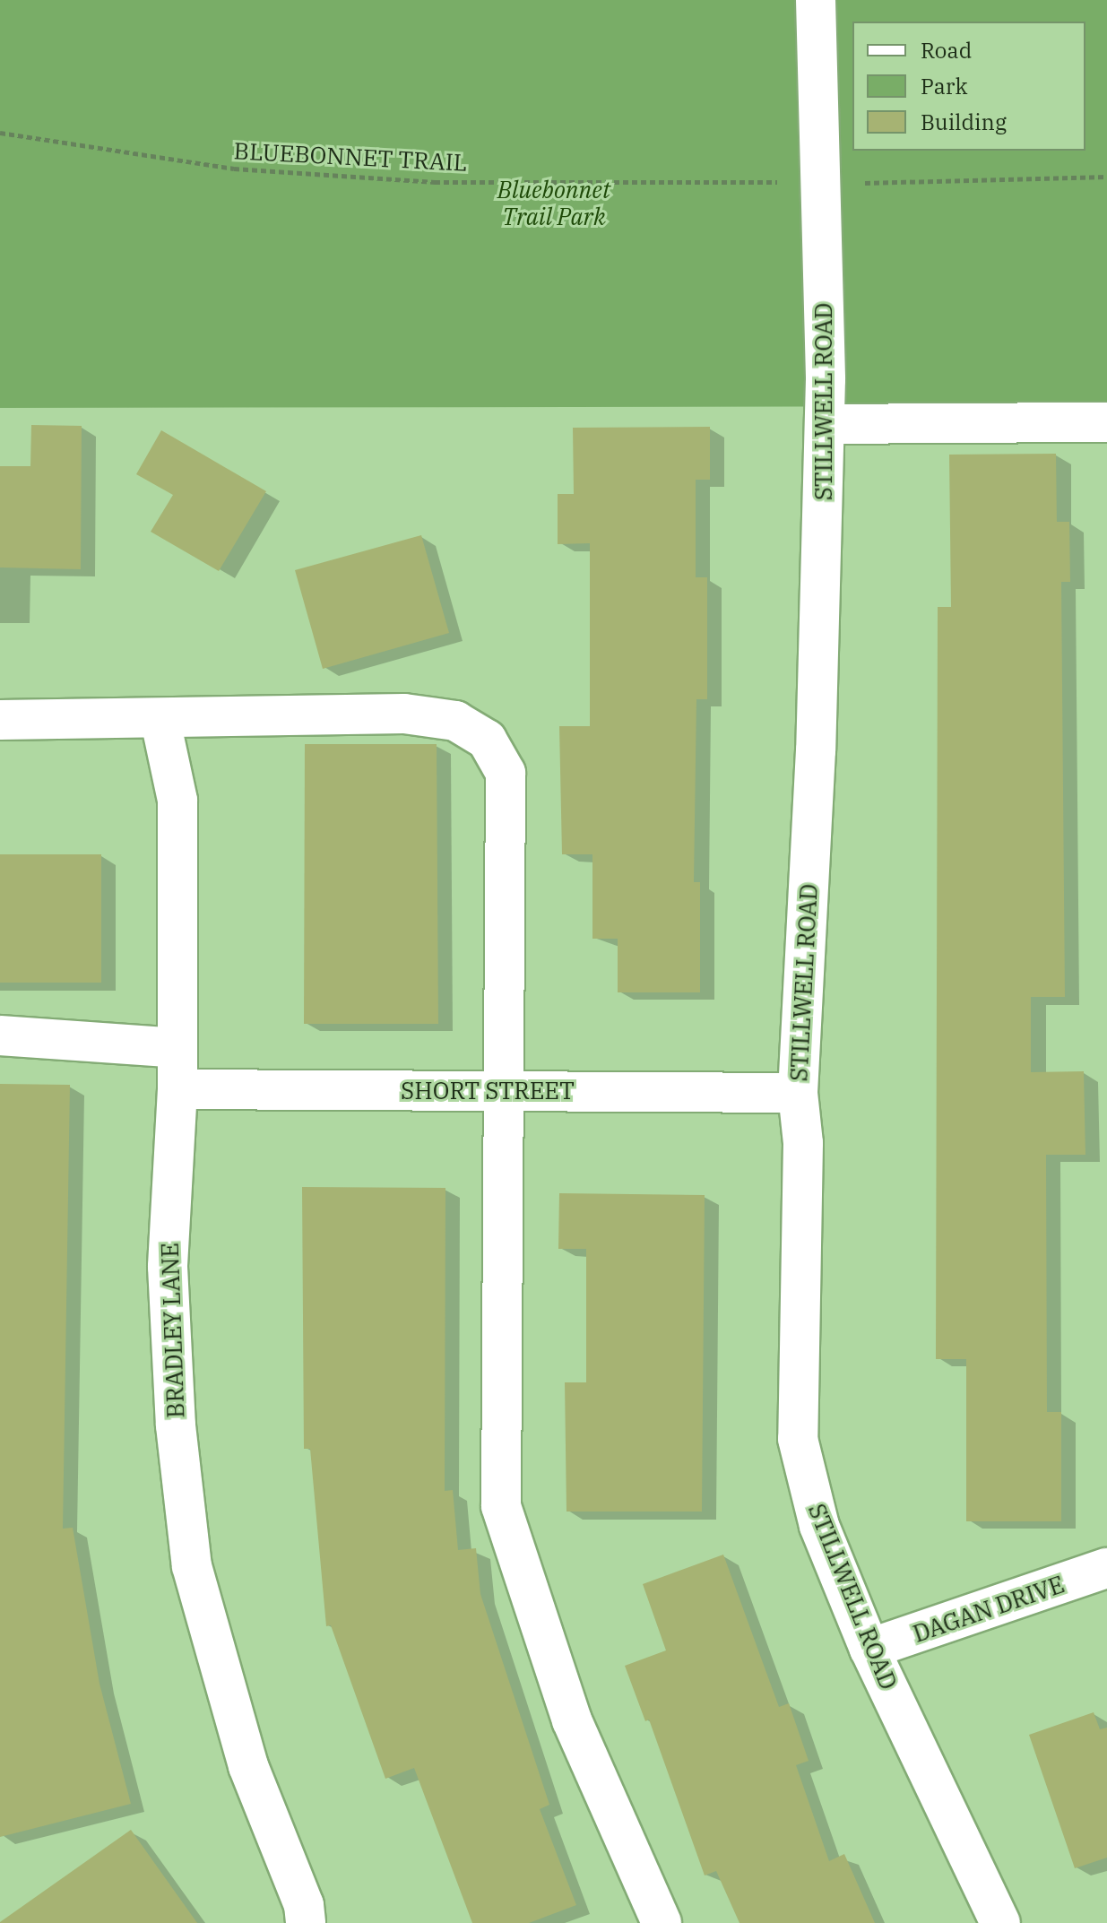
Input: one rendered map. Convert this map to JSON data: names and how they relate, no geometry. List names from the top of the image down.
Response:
{
  "streets": {
    "street": [
      "STILLWELL ROAD",
      "SHORT STREET",
      "BRADLEY LANE",
      "DAGAN DRIVE"
    ],
    "path": ["BLUEBONNET TRAIL"]
  },
  "crossings": [
    ["STILLWELL ROAD", "SHORT STREET"],
    ["STILLWELL ROAD", "DAGAN DRIVE"],
    ["SHORT STREET", "BRADLEY LANE"]
  ],
  "parks": ["Bluebonnet Trail Park"],
  "legend": ["Road", "Park", "Building"]
}
